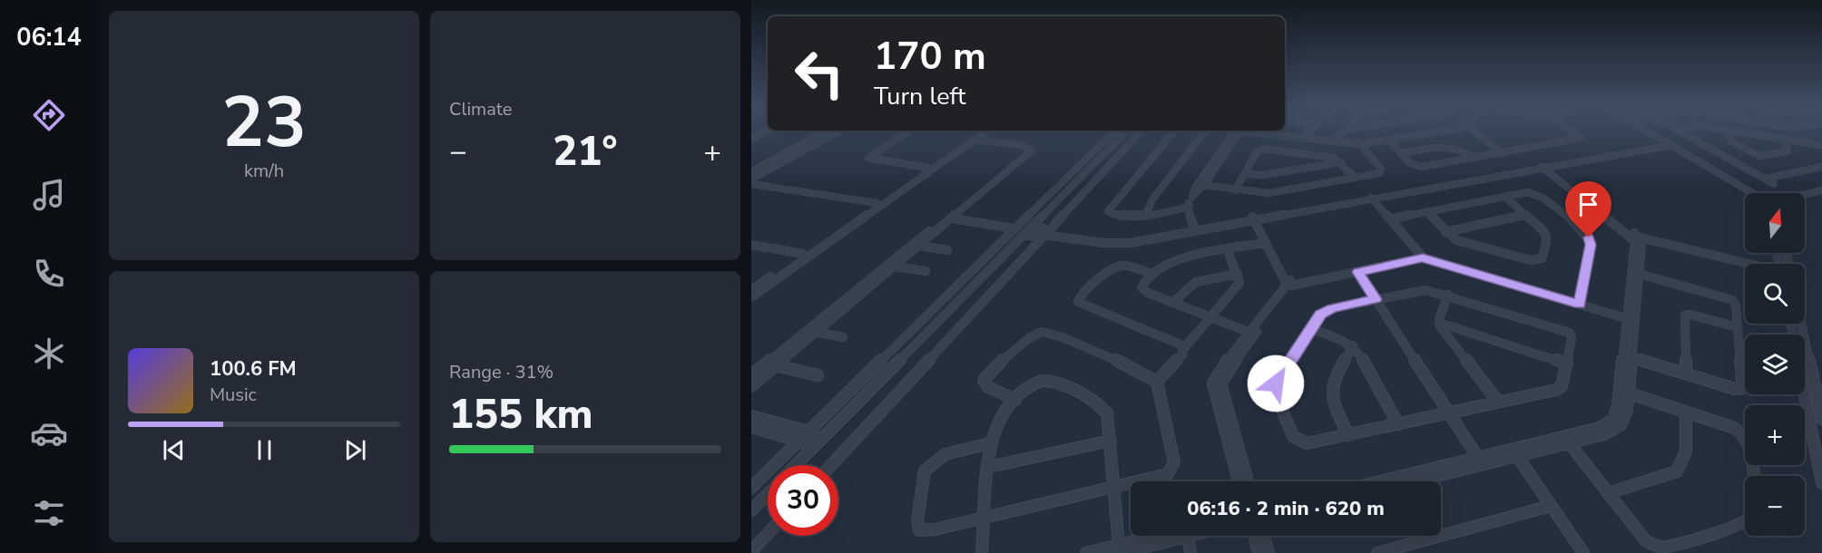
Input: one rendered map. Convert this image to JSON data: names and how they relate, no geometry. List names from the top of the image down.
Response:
{
  "north": "top",
  "page": {
    "tabs": "06:14",
    "tile": [
      ["23", "km/h"],
      "Climate",
      ["Range · 31%", "155 km"]
    ],
    "turn": ["170 m", "Turn left"],
    "heat": ["−", "21°", "+"],
    "map_buttons": ["+", "−"],
    "song": ["100.6 FM", "Music"],
    "limit": "30",
    "trip": "06:16 · 2 min · 620 m"
  }
}
